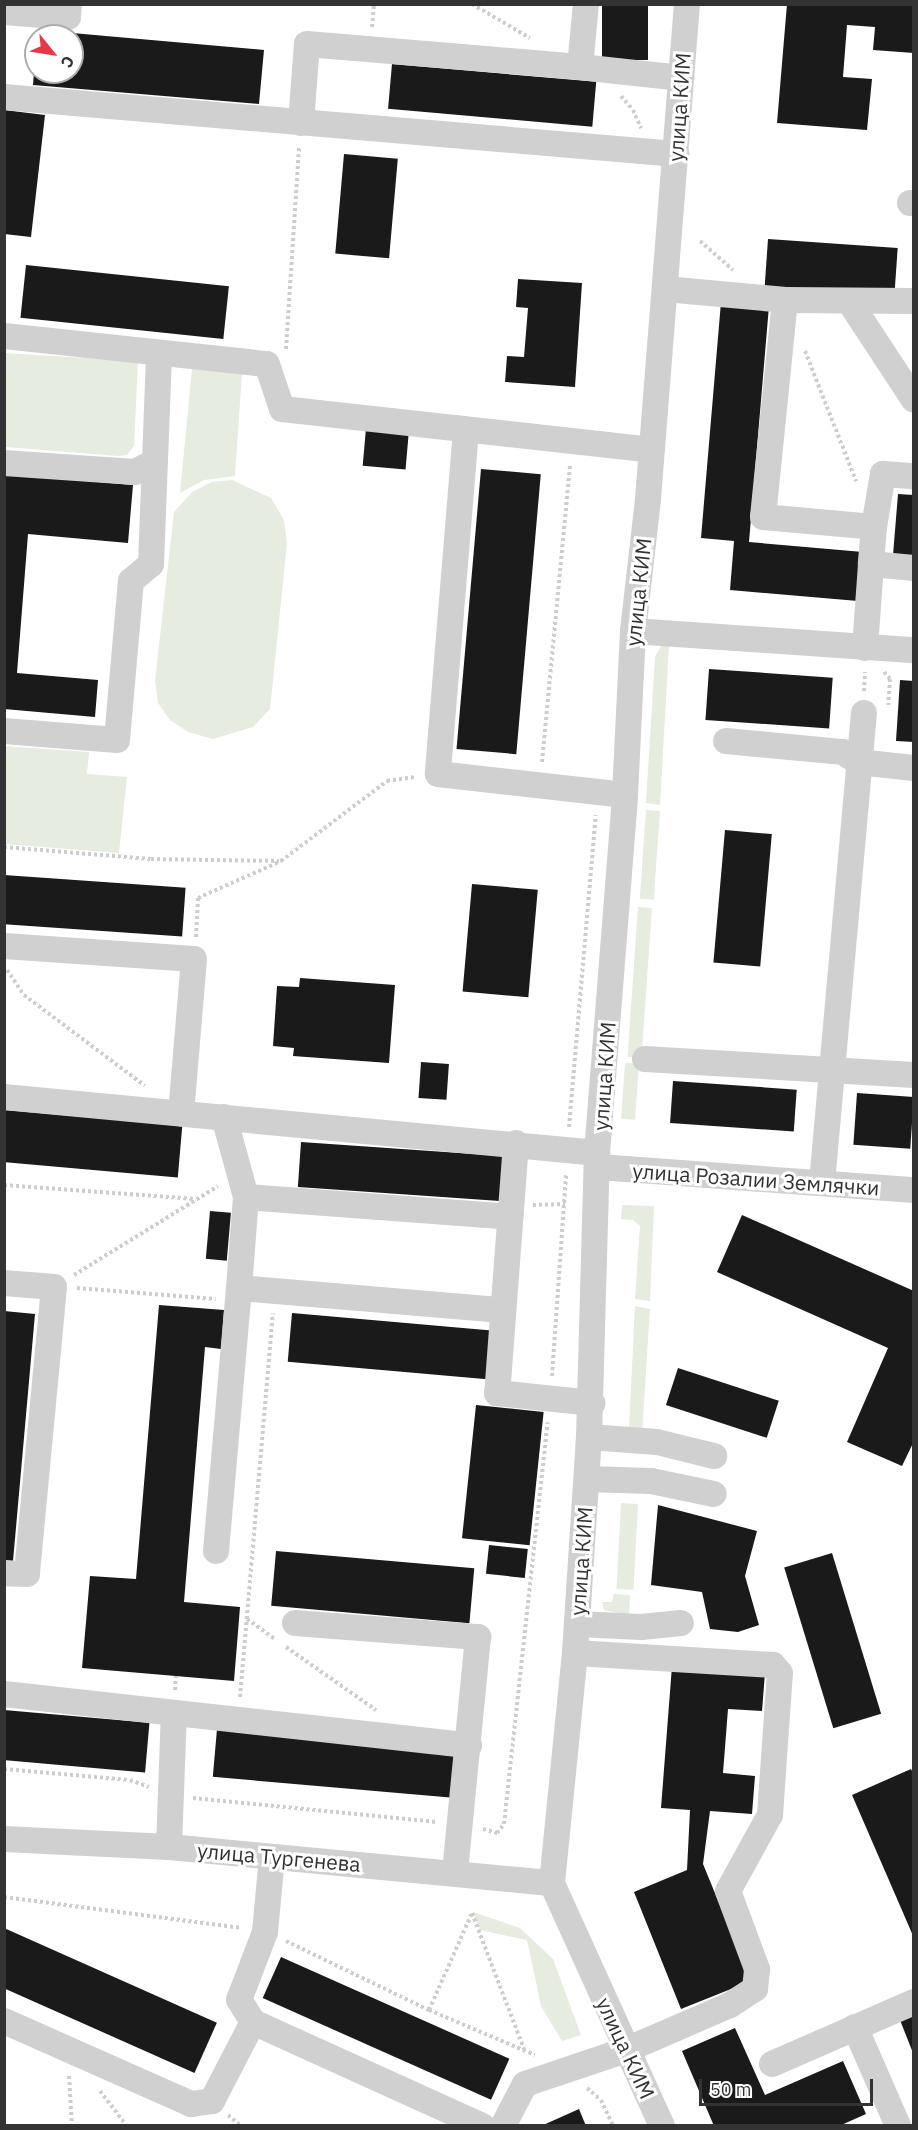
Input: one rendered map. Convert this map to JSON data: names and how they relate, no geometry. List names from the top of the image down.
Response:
{
  "streets": {
    "street": ["улица КИМ", "улица Розалии Землячки", "улица Тургенева"]
  },
  "crossings": [
    ["улица КИМ", "улица Розалии Землячки"],
    ["улица КИМ", "улица Тургенева"]
  ],
  "scale_bar": "50 m",
  "north": "bottom right"
}
